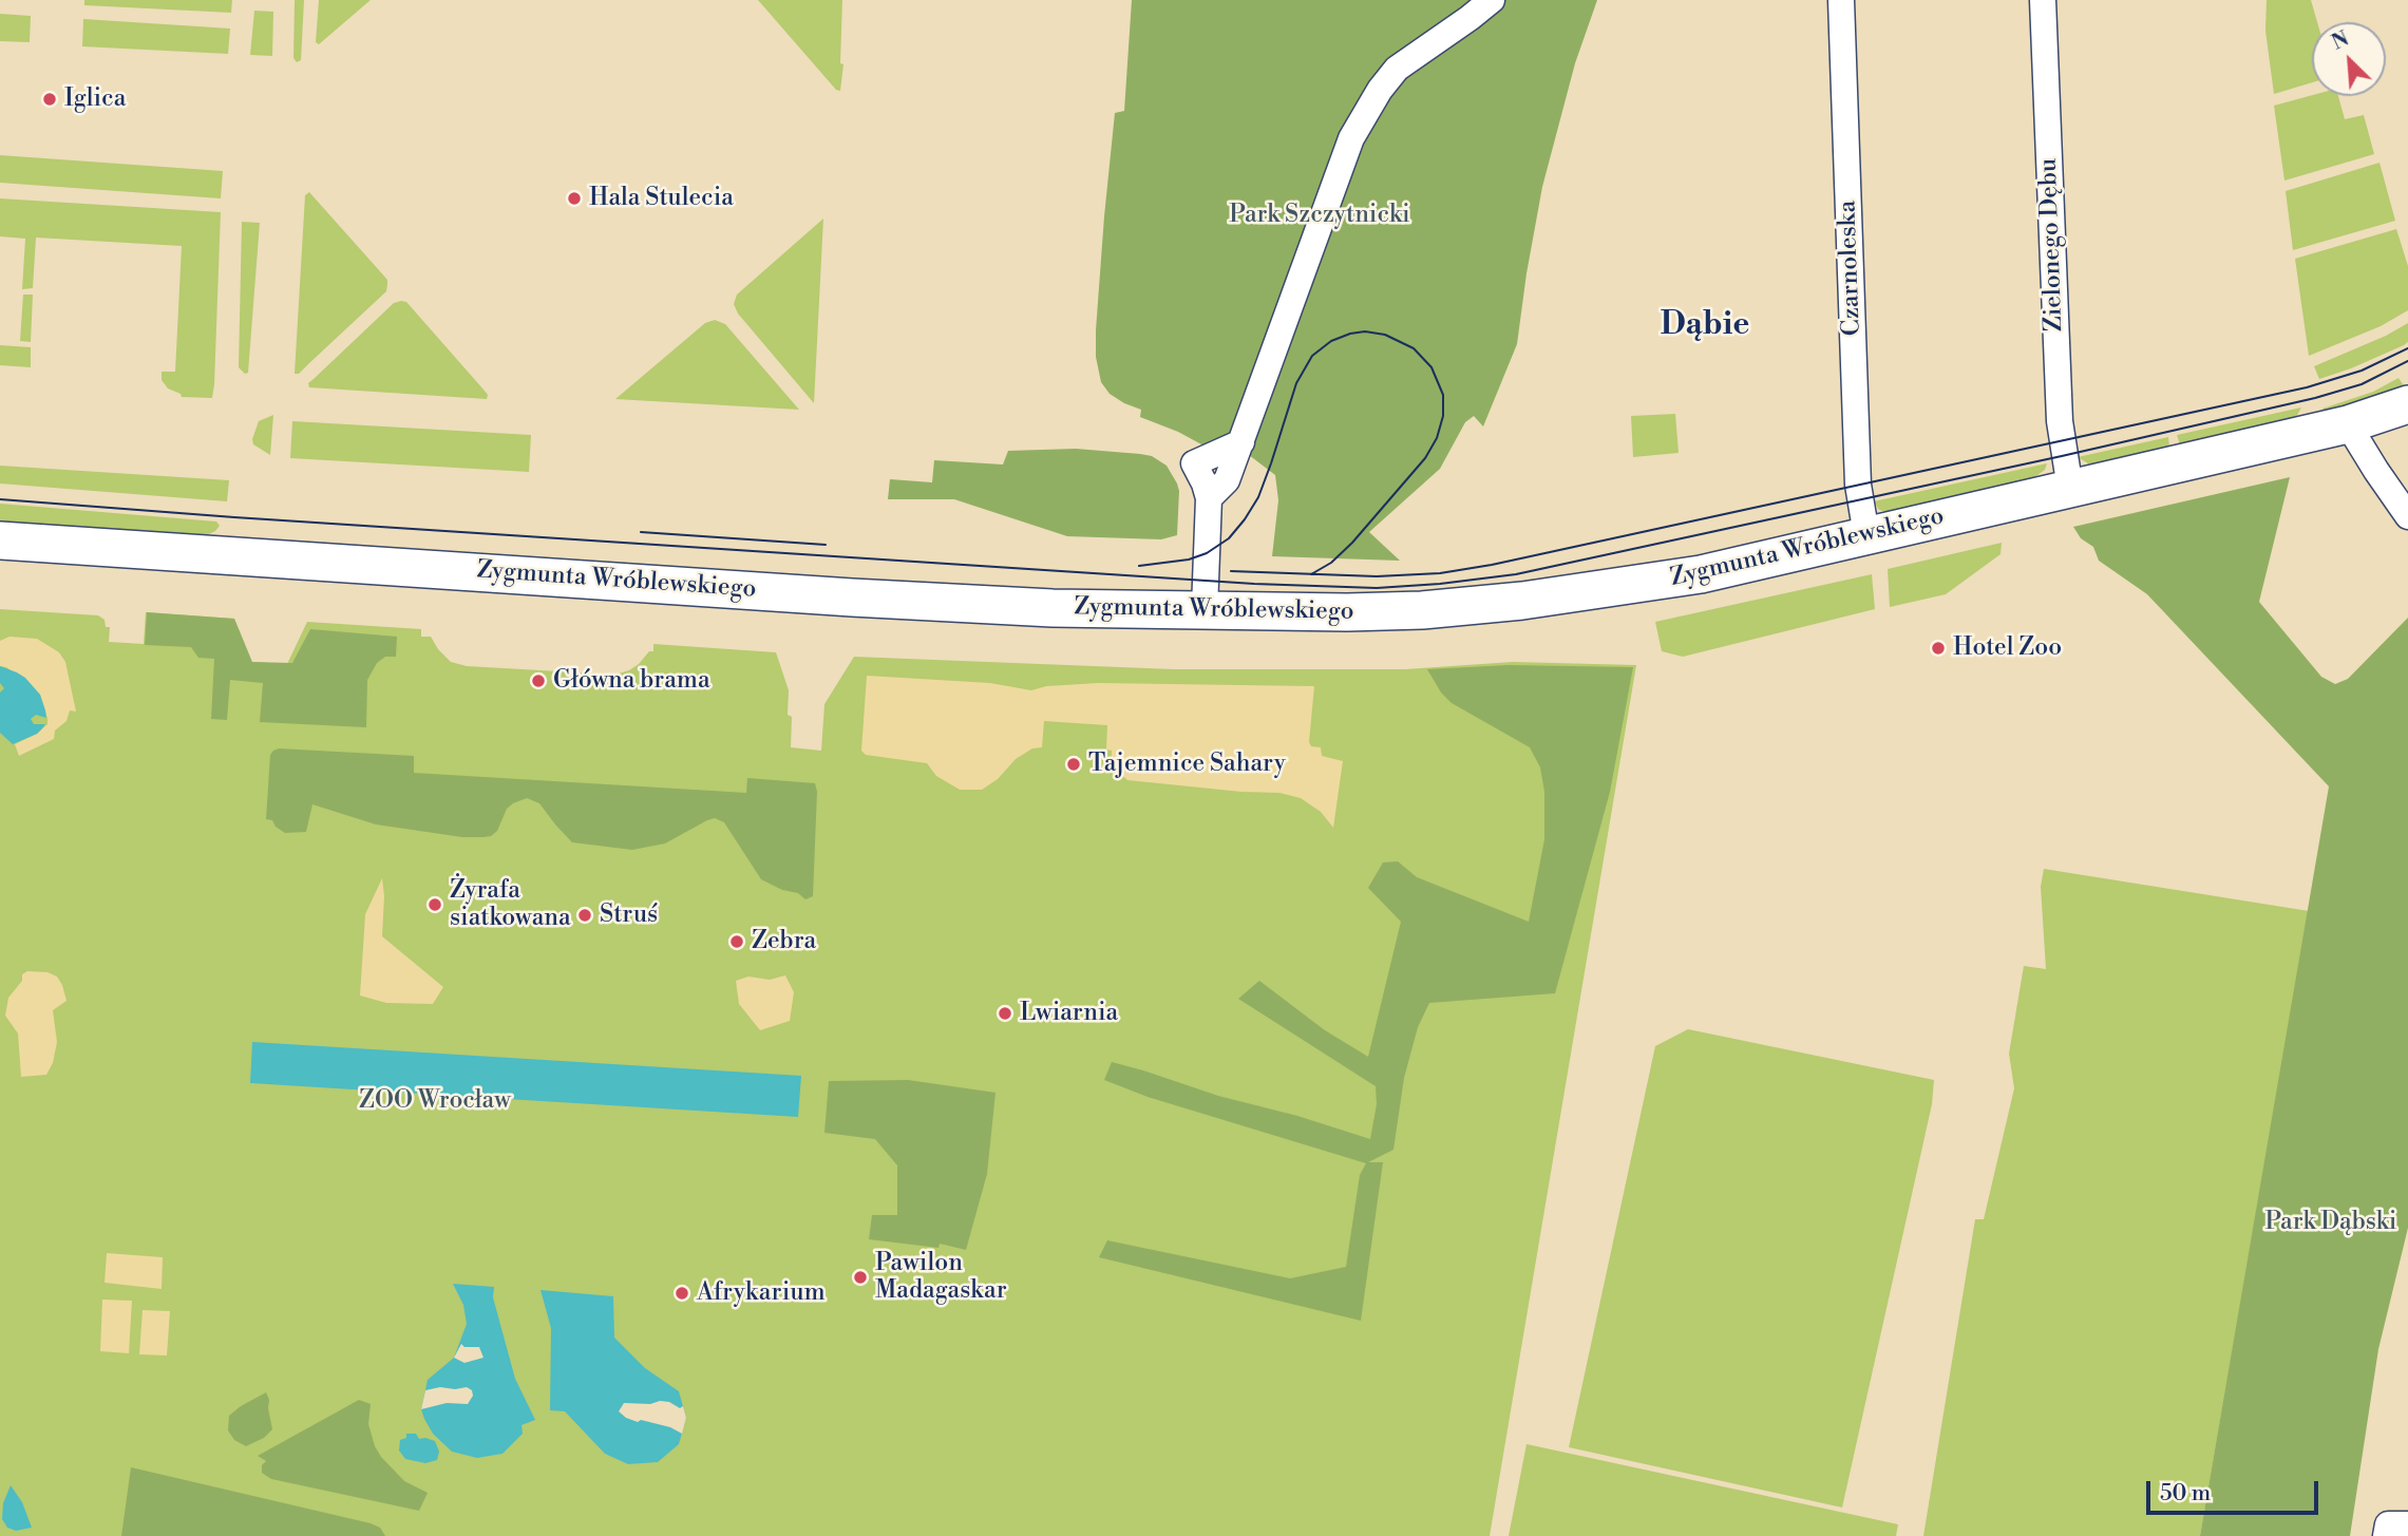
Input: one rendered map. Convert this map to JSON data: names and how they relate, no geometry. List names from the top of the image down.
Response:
{
  "streets": {
    "main road": ["Zygmunta Wróblewskiego"],
    "street": ["Zielonego Dębu", "Czarnoleska"]
  },
  "crossings": [
    ["Zielonego Dębu", "Zygmunta Wróblewskiego"],
    ["Czarnoleska", "Zygmunta Wróblewskiego"]
  ],
  "districts": ["Dąbie"],
  "parks": ["Park Szczytnicki", "ZOO Wrocław", "Park Dąbski"],
  "places": [
    "Iglica",
    "Hala Stulecia",
    "Hotel Zoo",
    "Główna brama",
    "Tajemnice Sahary",
    "Żyrafa siatkowana",
    "Struś",
    "Zebra",
    "Lwiarnia",
    "Pawilon Madagaskar",
    "Afrykarium"
  ],
  "scale_bar": "50 m",
  "north": "top left"
}
